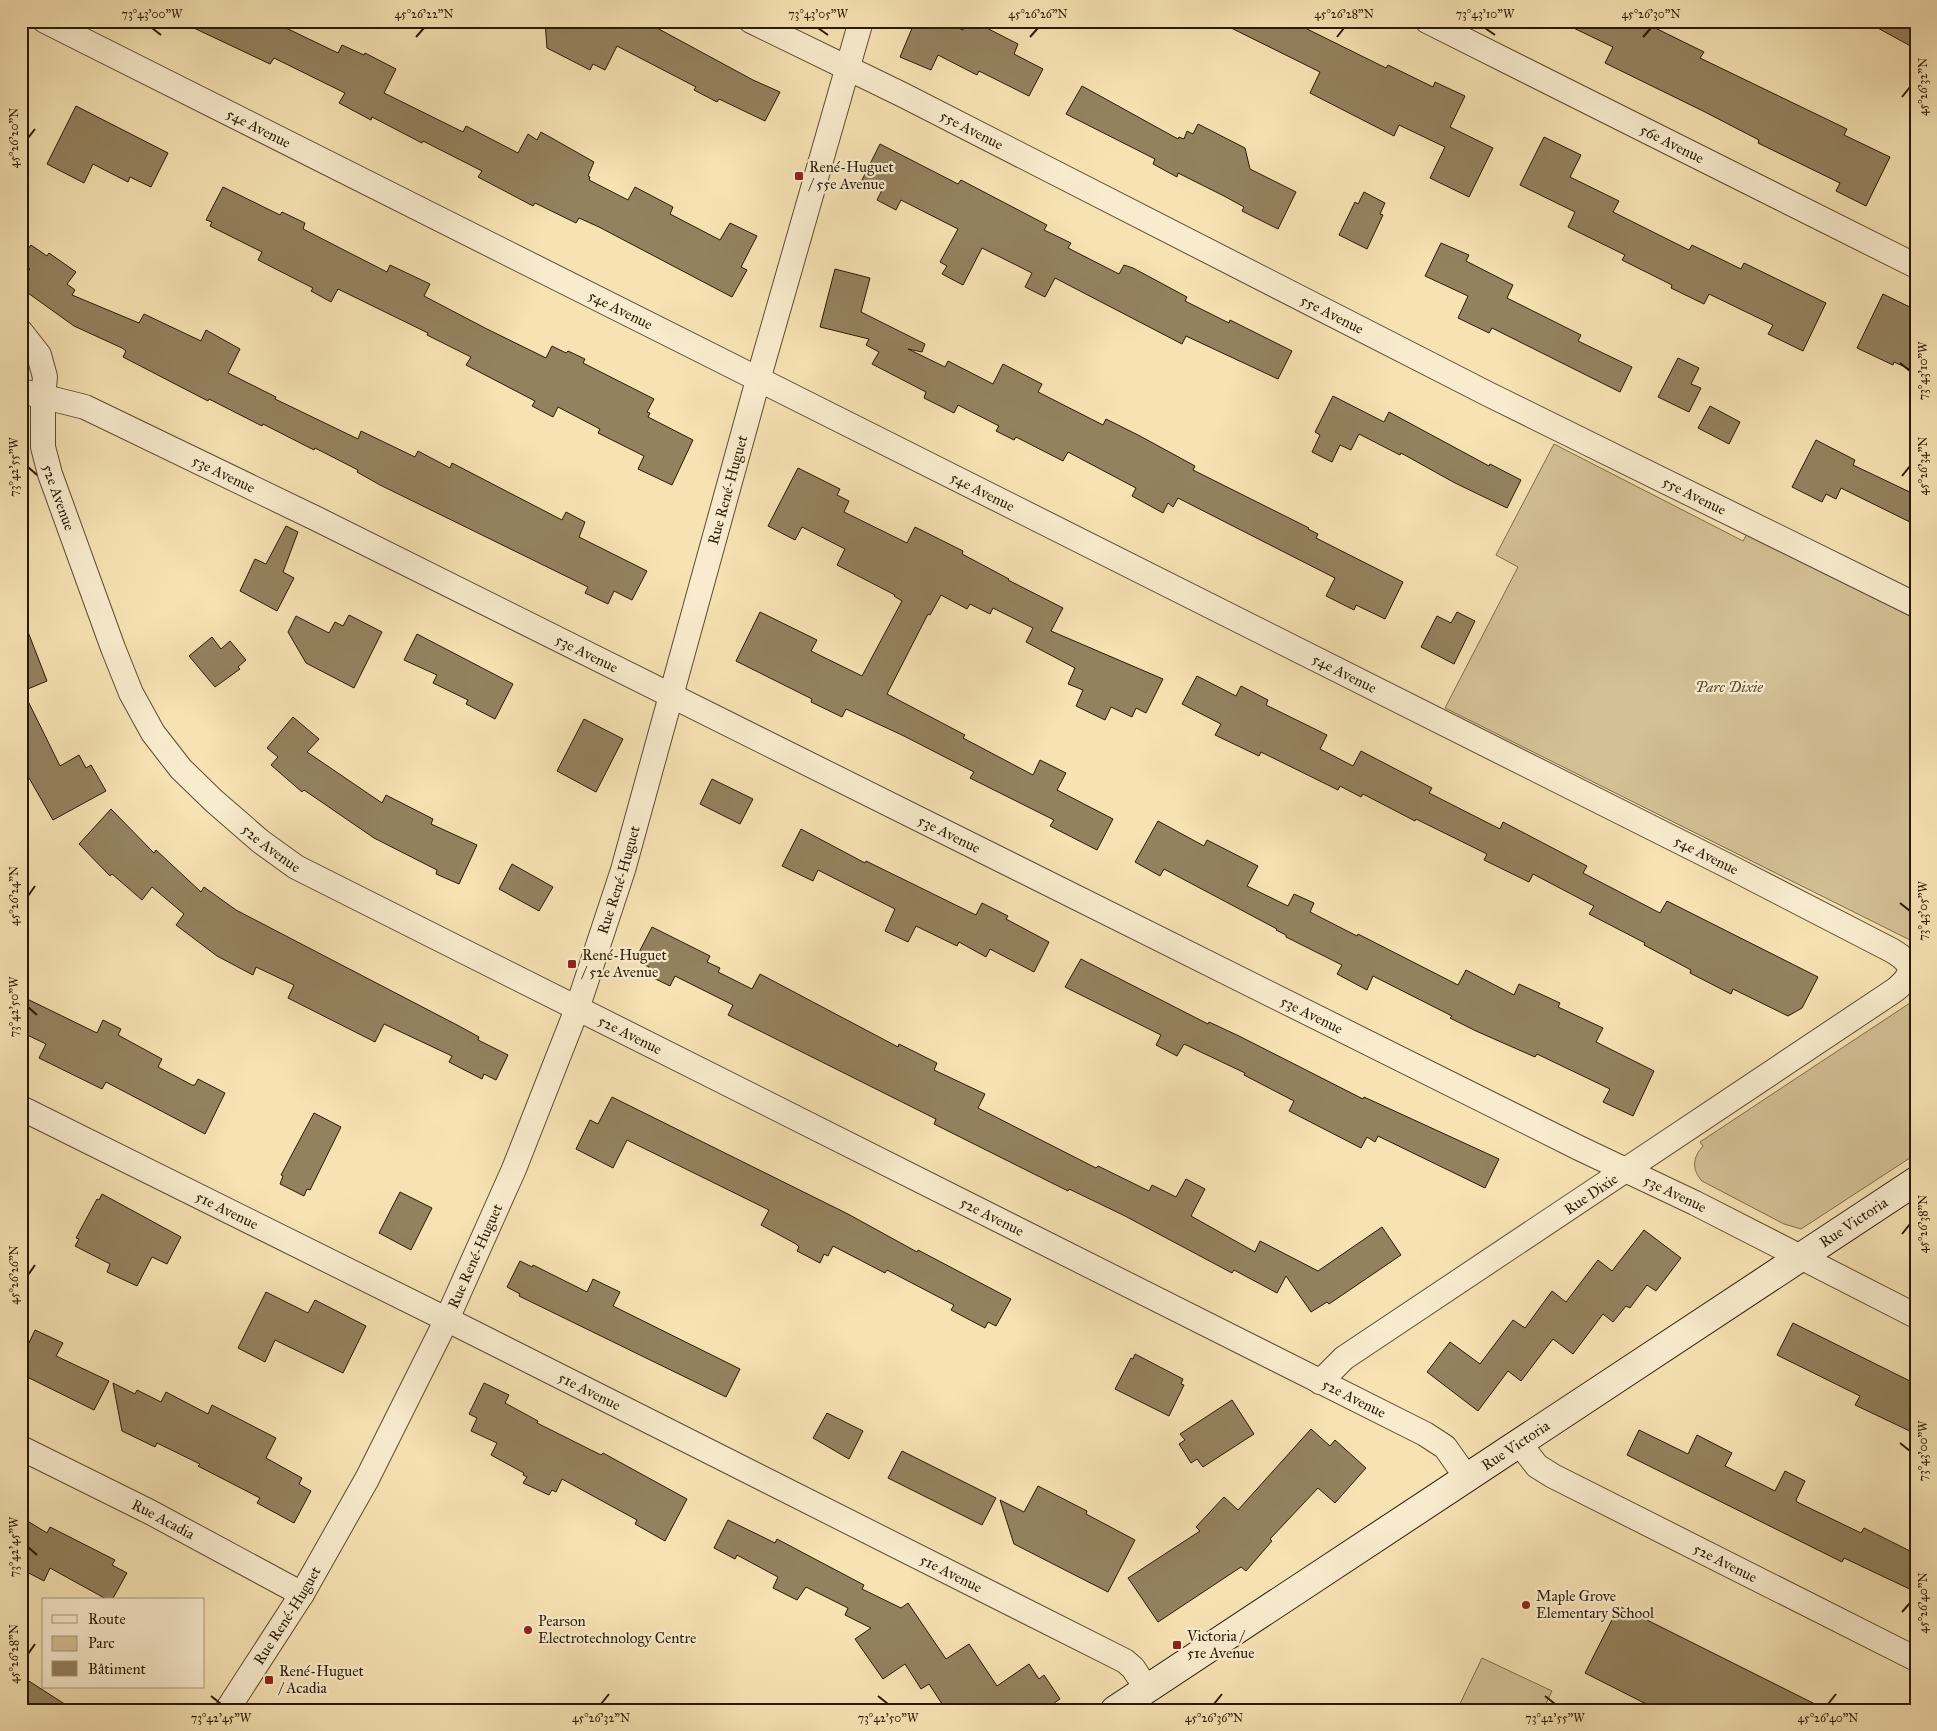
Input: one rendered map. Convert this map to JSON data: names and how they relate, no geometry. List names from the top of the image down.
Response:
{
  "streets": {
    "main road": ["Rue Victoria"],
    "street": [
      "54e Avenue",
      "55e Avenue",
      "56e Avenue",
      "53e Avenue",
      "Rue René-Huguet",
      "52e Avenue",
      "Rue Dixie",
      "51e Avenue",
      "Rue Acadia"
    ]
  },
  "crossings": [
    ["54e Avenue", "Rue René-Huguet"],
    ["54e Avenue", "Rue Dixie"],
    ["55e Avenue", "Rue René-Huguet"],
    ["53e Avenue", "Rue René-Huguet"],
    ["53e Avenue", "52e Avenue"],
    ["53e Avenue", "Rue Dixie"],
    ["53e Avenue", "Rue Victoria"],
    ["Rue René-Huguet", "52e Avenue"],
    ["Rue René-Huguet", "51e Avenue"],
    ["Rue René-Huguet", "Rue Acadia"],
    ["52e Avenue", "Rue Dixie"],
    ["52e Avenue", "Rue Victoria"],
    ["51e Avenue", "Rue Victoria"]
  ],
  "parks": ["Parc Dixie"],
  "places": {
    "transit": [
      "René-Huguet / 55e Avenue",
      "René-Huguet / 52e Avenue",
      "Victoria / 51e Avenue",
      "René-Huguet / Acadia"
    ],
    "other": ["Maple Grove Elementary School", "Pearson Electrotechnology Centre"]
  },
  "legend": ["Route", "Parc", "Bâtiment"],
  "coordinates": [
    "73°43'00\"W",
    "45°26'22\"N",
    "73°43'05\"W",
    "45°26'26\"N",
    "45°26'28\"N",
    "73°43'10\"W",
    "45°26'30\"N",
    "45°26'32\"N",
    "45°26'20\"N",
    "45°26'34\"N",
    "73°42'55\"W",
    "45°26'24\"N",
    "73°42'50\"W",
    "45°26'38\"N",
    "73°42'45\"W",
    "45°26'40\"N",
    "45°26'36\"N"
  ]
}
